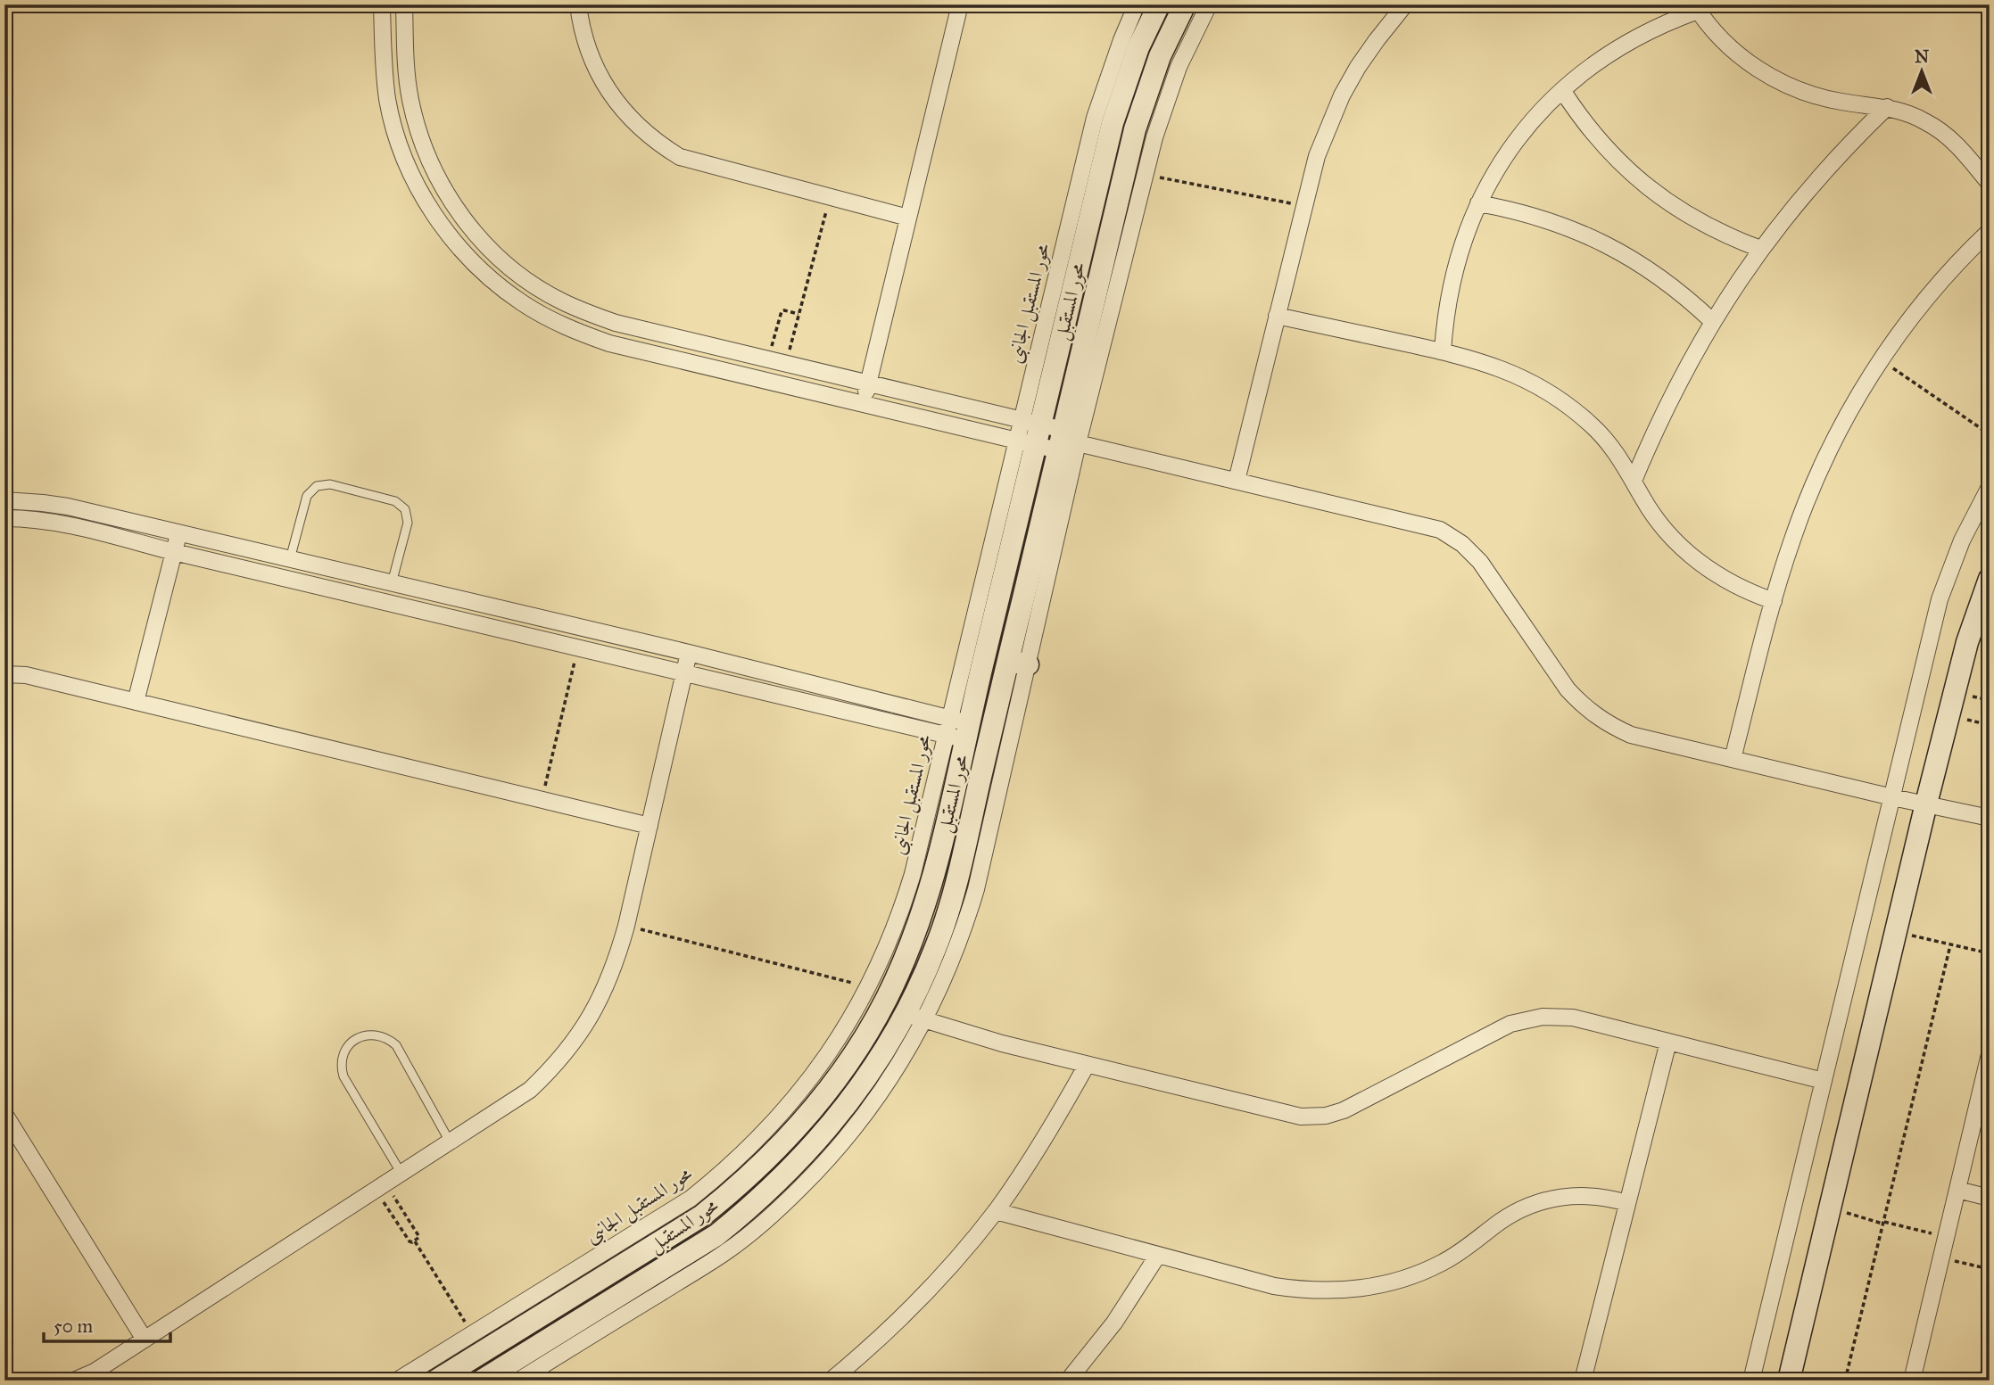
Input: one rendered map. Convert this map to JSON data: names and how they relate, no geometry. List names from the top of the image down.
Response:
{
  "streets": {
    "street": ["محور المستقبل", "محور المستقبل الجانبى"]
  },
  "crossings": [
    ["محور المستقبل", "محور المستقبل الجانبى"]
  ],
  "scale_bar": "50 m",
  "north": "top"
}
